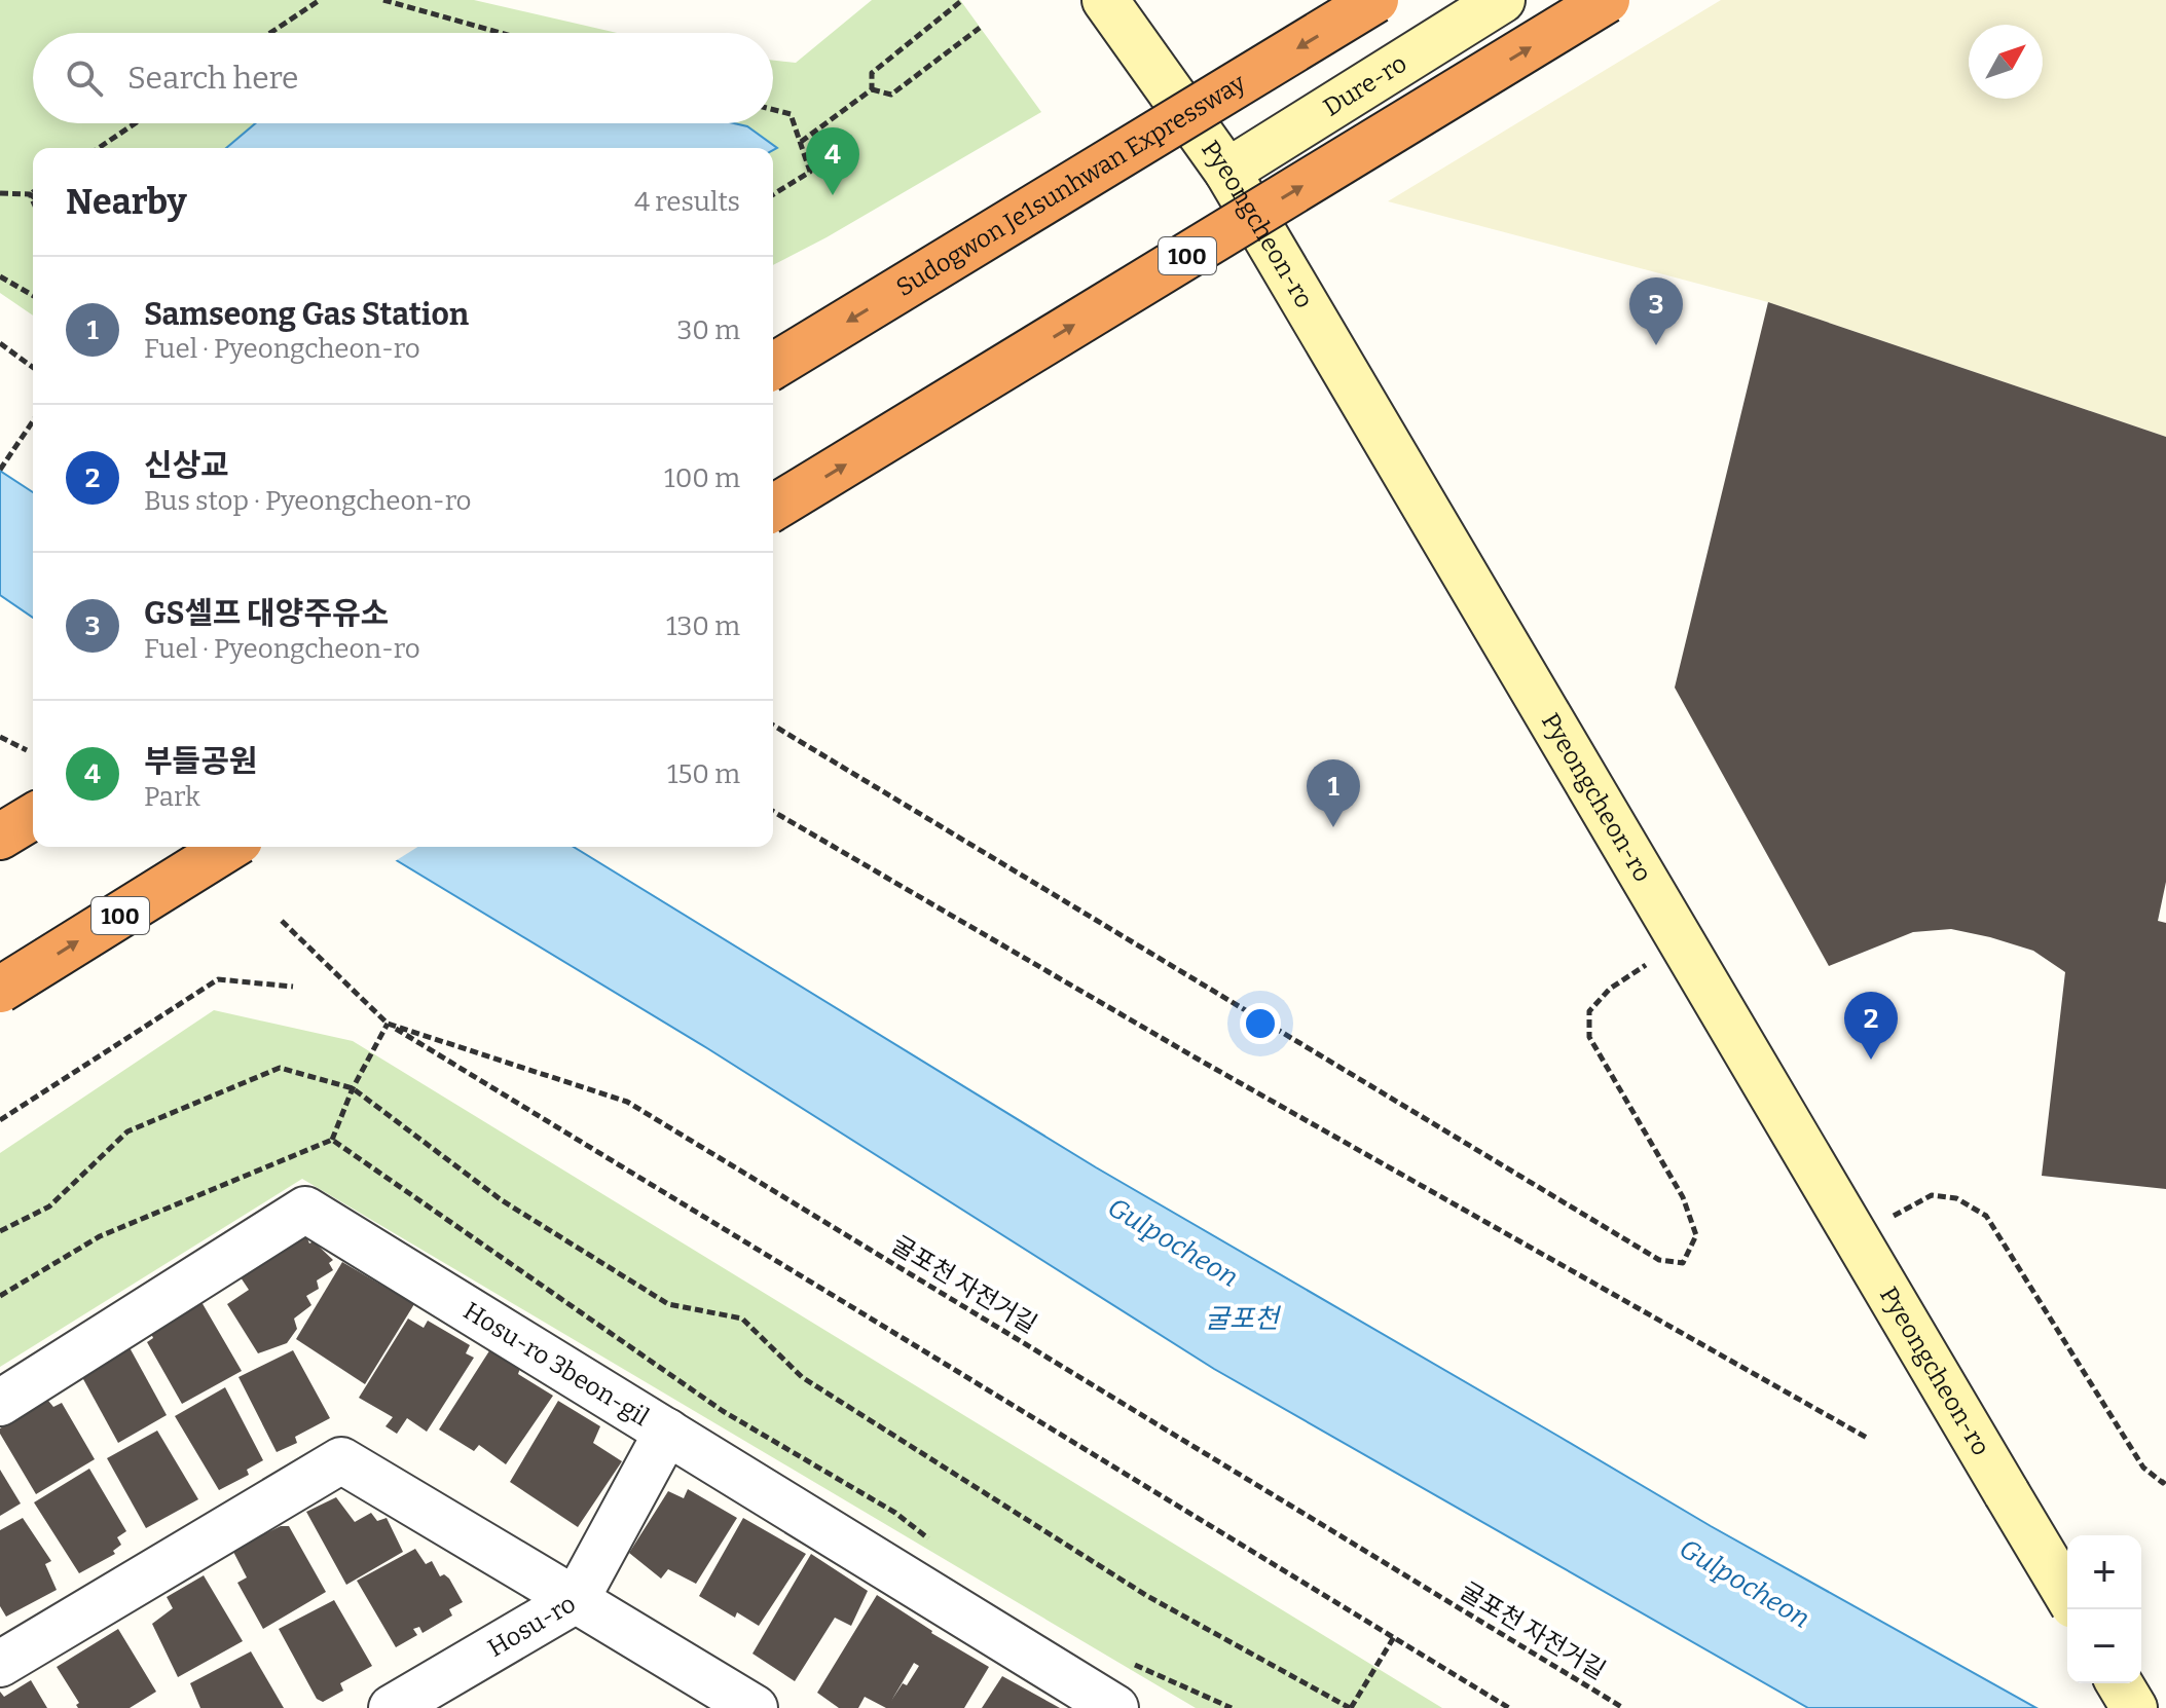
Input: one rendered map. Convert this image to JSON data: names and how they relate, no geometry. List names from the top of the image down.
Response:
{
  "streets": {
    "highway": ["Sudogwon Je1sunhwan Expressway", "100"],
    "main road": ["Dure-ro", "Pyeongcheon-ro"],
    "street": ["Hosu-ro 3beon-gil", "Hosu-ro"],
    "path": ["굴포천 자전거길"]
  },
  "crossings": [
    ["Dure-ro", "Pyeongcheon-ro"]
  ],
  "water": ["Gulpocheon", "굴포천"],
  "north": "top right",
  "page": {
    "search": "Search here",
    "pins": [
      "4",
      "3",
      "1",
      "2"
    ],
    "heading": ["Nearby", "4 results"],
    "list": [
      {
        "mark": "1",
        "name": "Samseong Gas Station",
        "note": "Fuel · Pyeongcheon-ro",
        "value": "30 m"
      },
      {
        "mark": "2",
        "name": "신상교",
        "note": "Bus stop · Pyeongcheon-ro",
        "value": "100 m"
      },
      {
        "mark": "3",
        "name": "GS셀프 대양주유소",
        "note": "Fuel · Pyeongcheon-ro",
        "value": "130 m"
      },
      {
        "mark": "4",
        "name": "부들공원",
        "note": "Park",
        "value": "150 m"
      }
    ],
    "map_buttons": ["+", "−"]
  }
}
